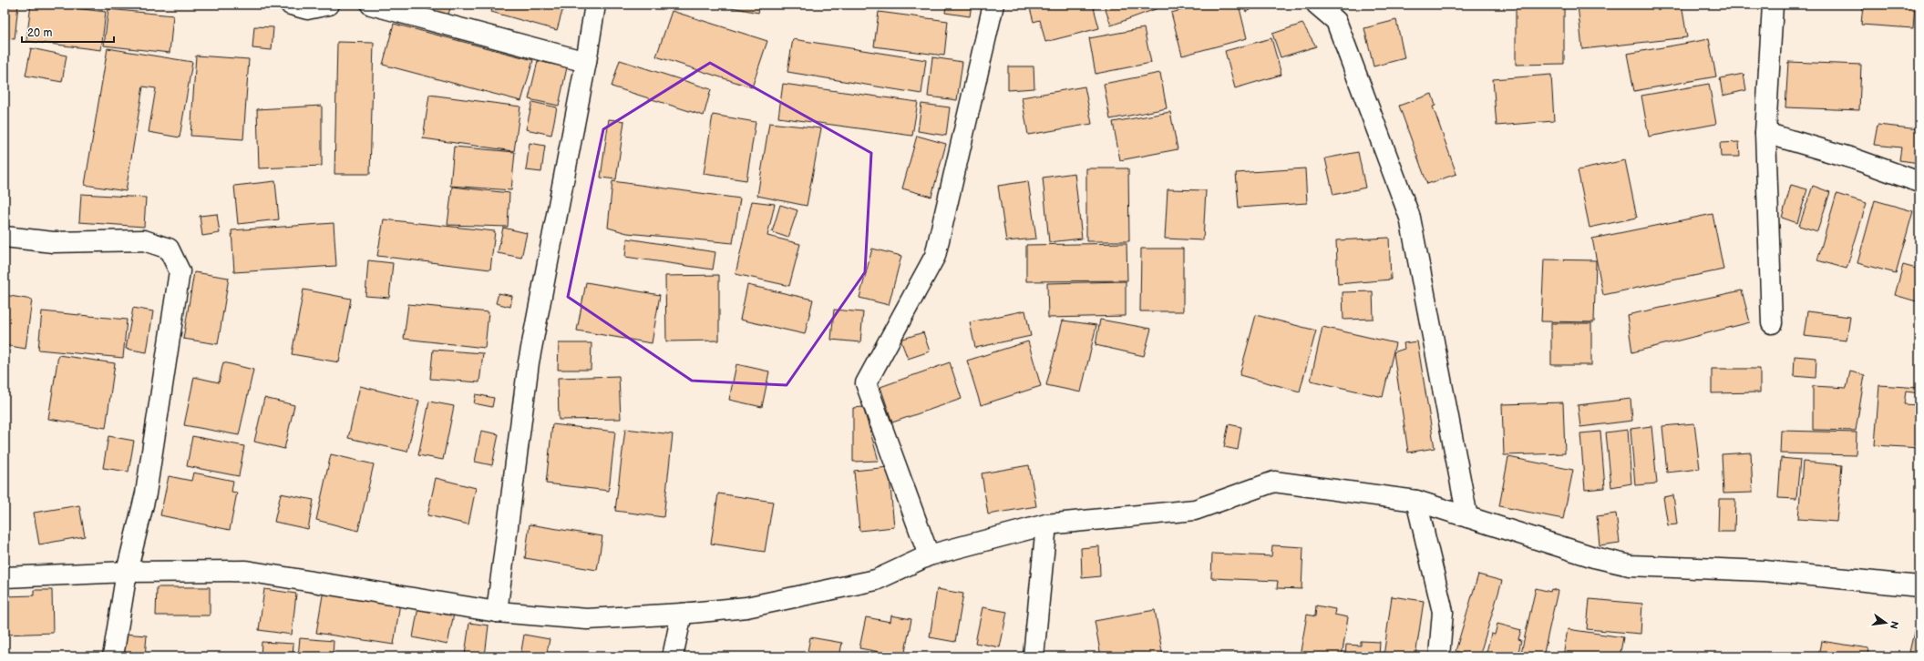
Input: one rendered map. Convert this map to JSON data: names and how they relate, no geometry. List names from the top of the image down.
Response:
{
  "scale_bar": "20 m",
  "north": "right"
}
